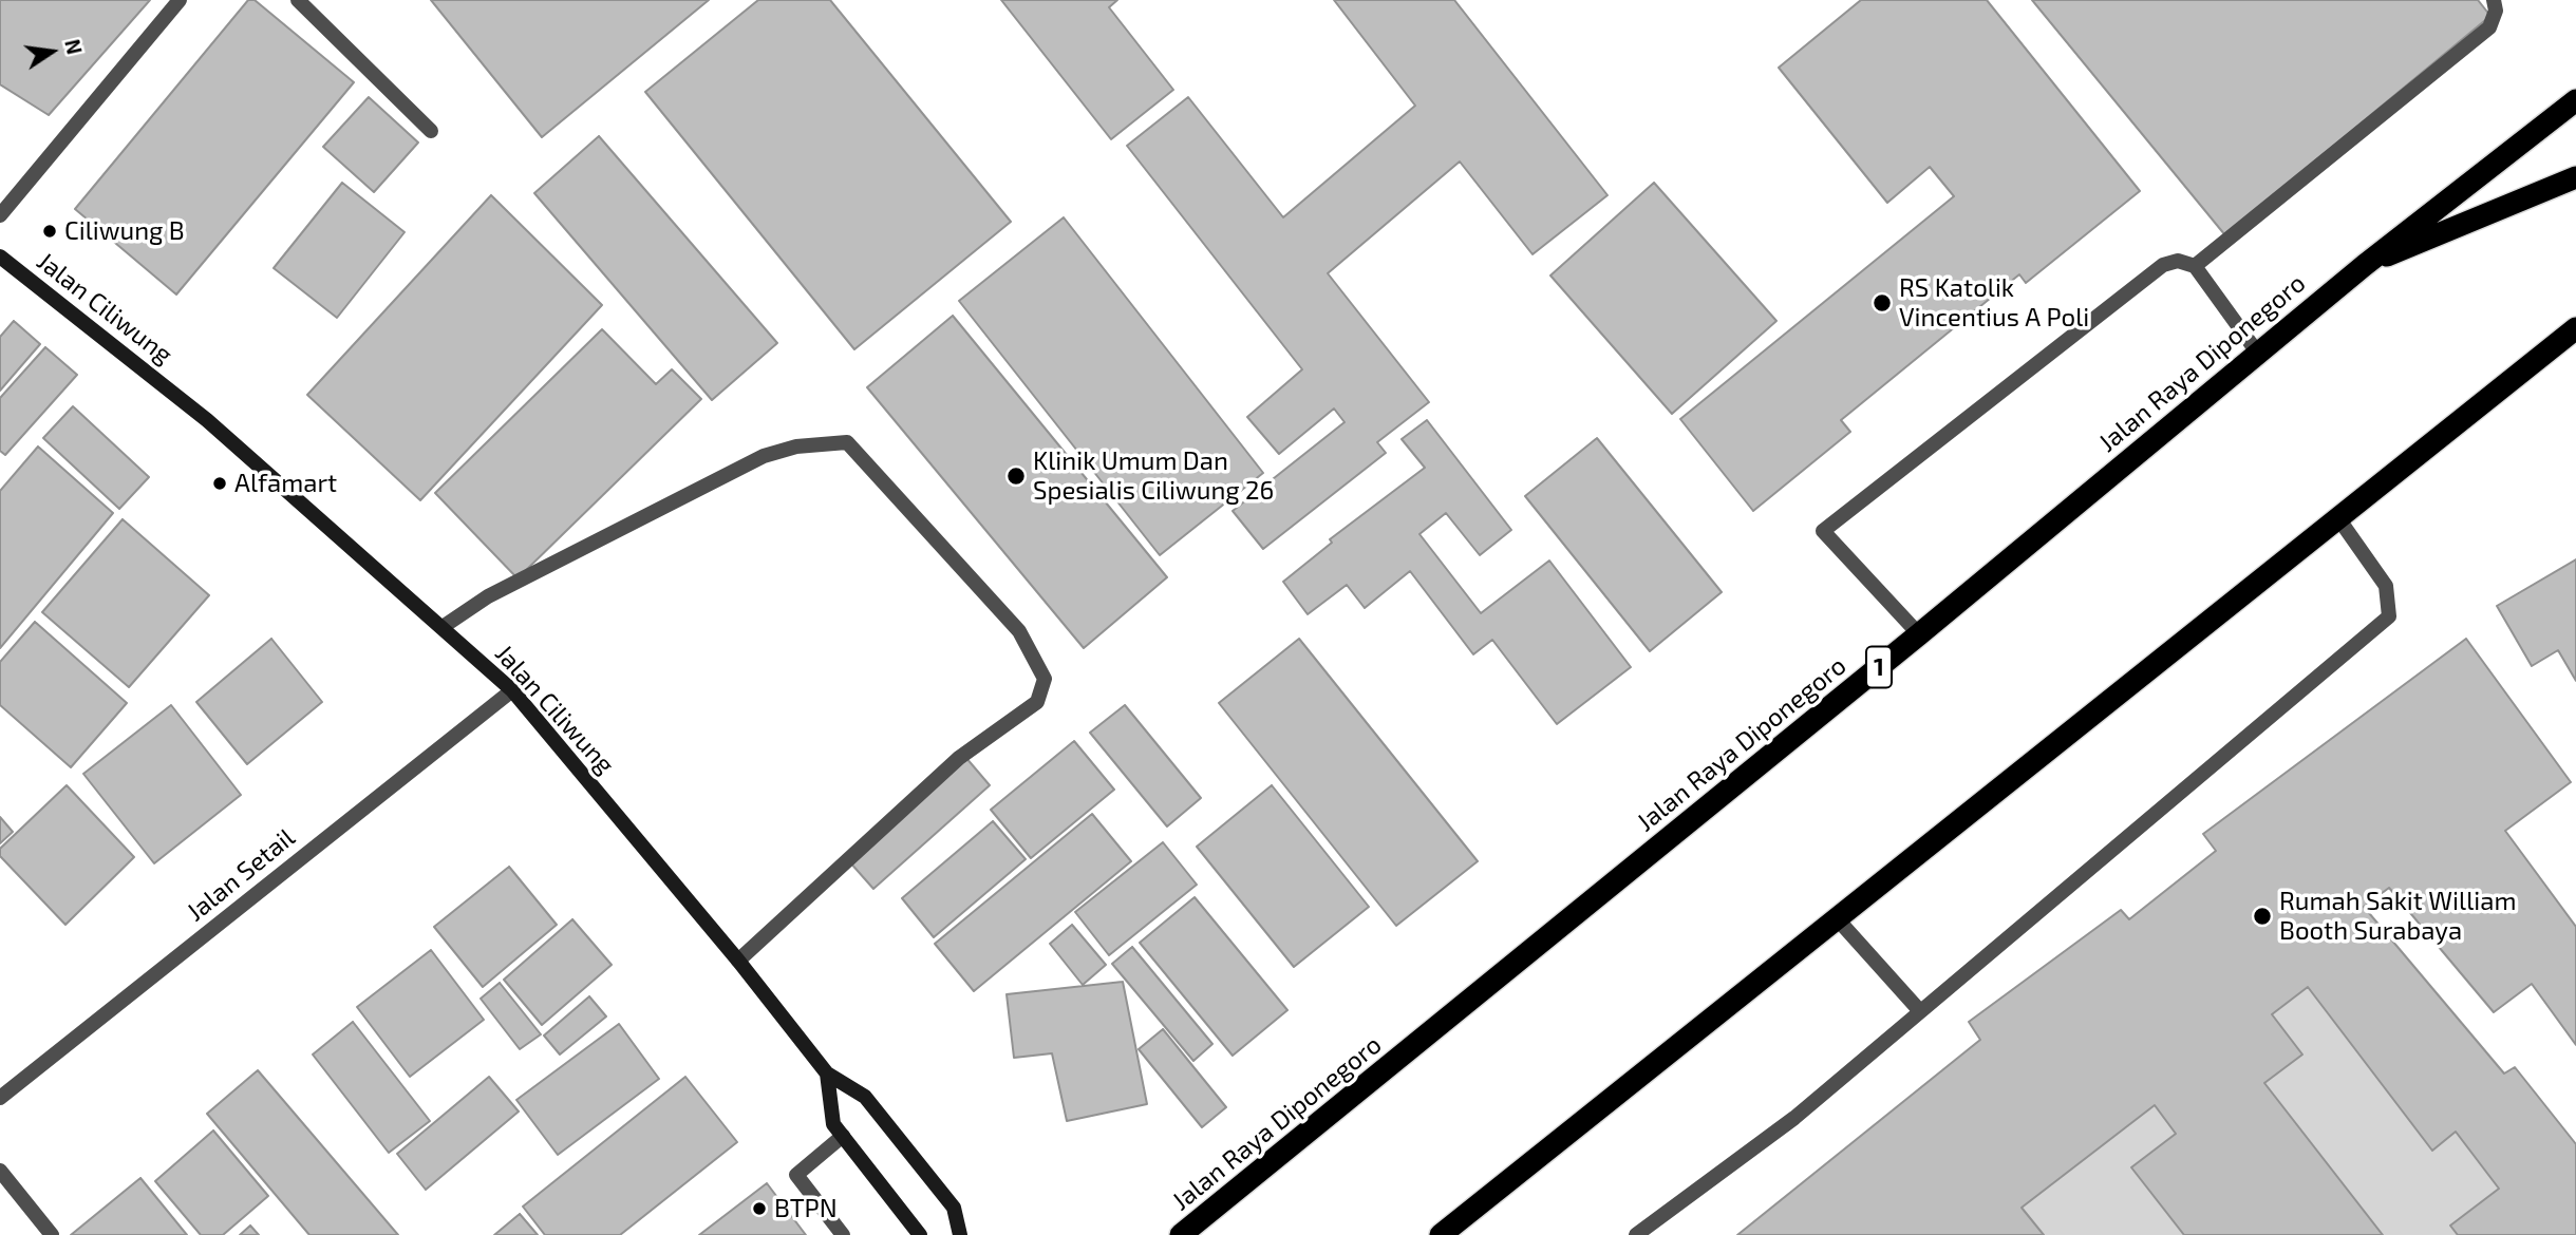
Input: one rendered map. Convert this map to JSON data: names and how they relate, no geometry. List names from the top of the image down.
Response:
{
  "streets": {
    "highway": ["Jalan Raya Diponegoro", "1"],
    "main road": ["Jalan Ciliwung"],
    "street": ["Jalan Setail"]
  },
  "crossings": [
    ["Jalan Ciliwung", "Jalan Setail"]
  ],
  "places": [
    "Ciliwung B",
    "RS Katolik Vincentius A Poli",
    "Klinik Umum Dan Spesialis Ciliwung 26",
    "Alfamart",
    "Rumah Sakit William Booth Surabaya",
    "BTPN"
  ],
  "north": "right"
}
